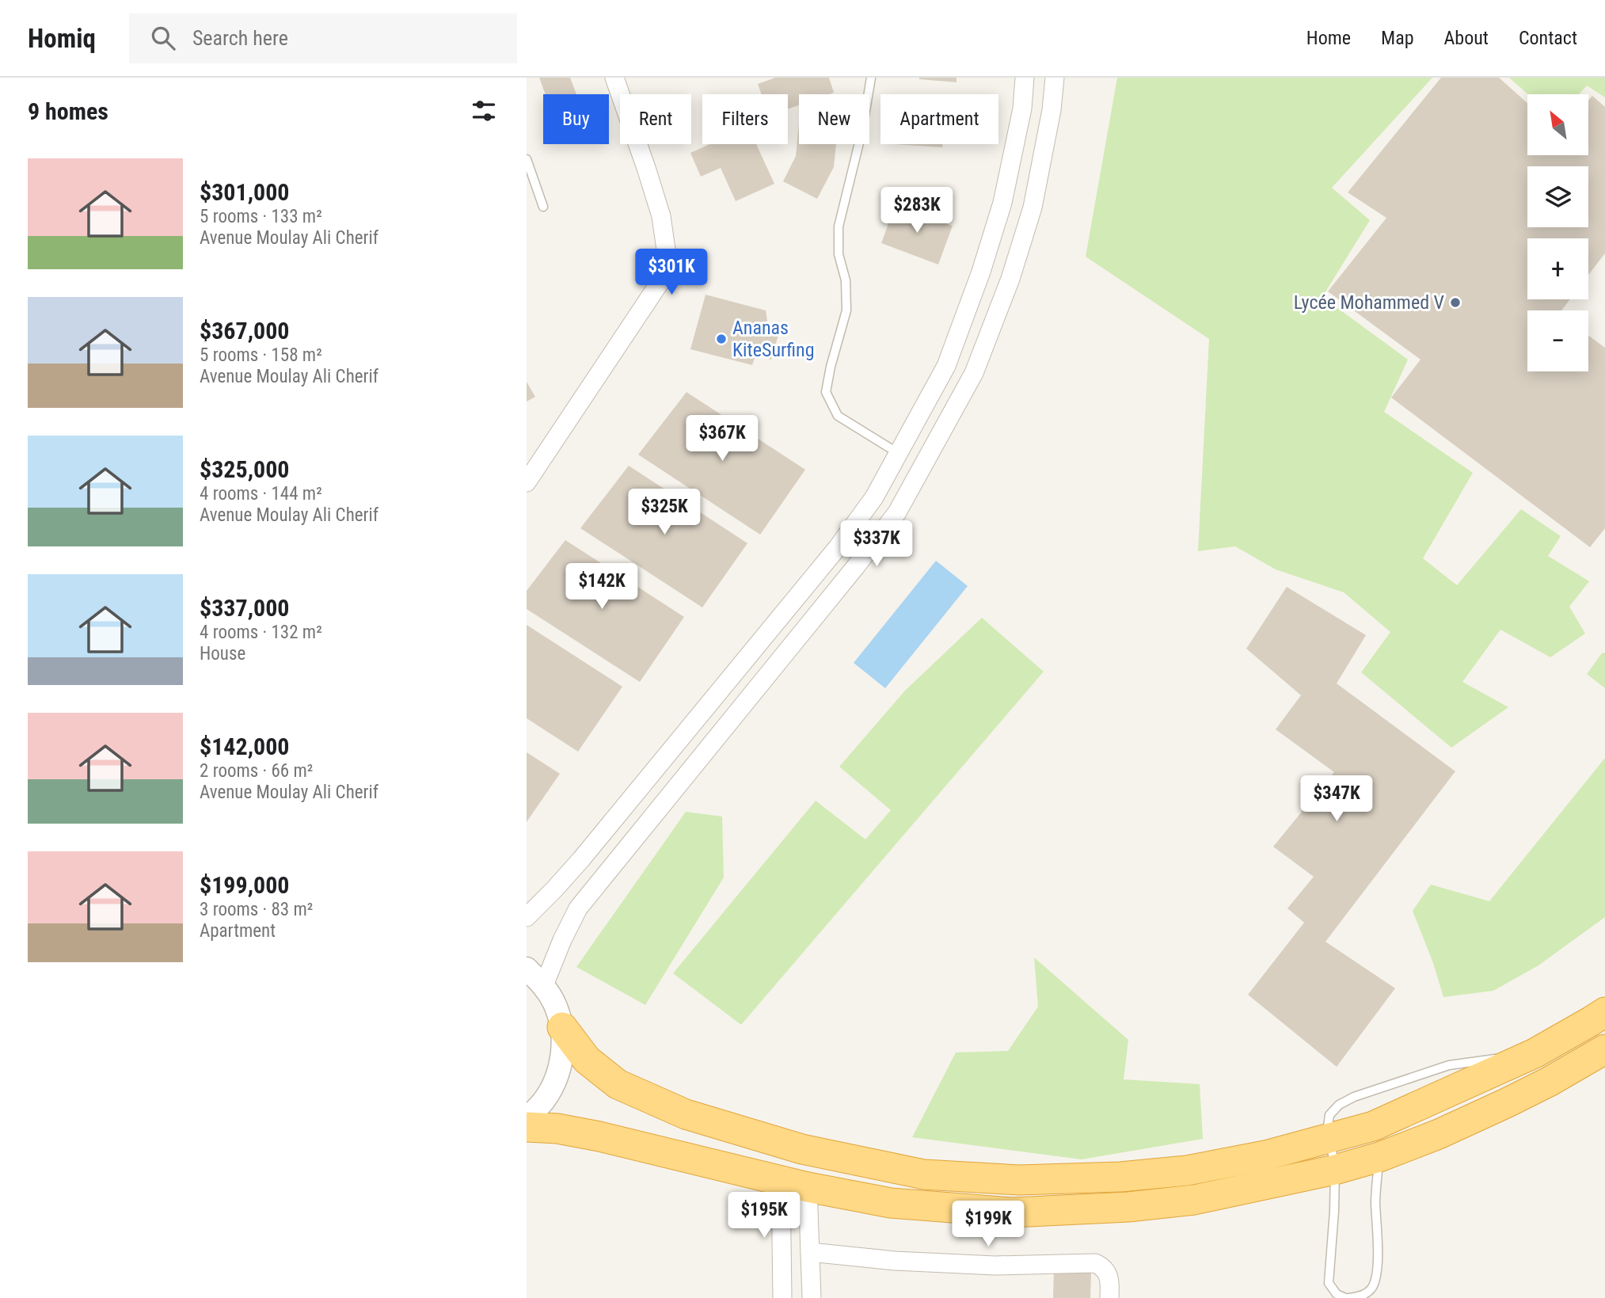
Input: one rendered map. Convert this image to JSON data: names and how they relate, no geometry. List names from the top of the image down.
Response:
{
  "places": ["Lycée Mohammed V", "Ananas KiteSurfing"],
  "north": "top left",
  "page": {
    "header": "Homiq",
    "search": "Search here",
    "nav": [
      "Home",
      "Map",
      "About",
      "Contact"
    ],
    "heading": "9 homes",
    "map_buttons": ["+", "−"],
    "chip": [
      "Buy",
      "Rent",
      "Filters",
      "New",
      "Apartment"
    ],
    "list": [
      {
        "name": "$301,000",
        "note": "5 rooms · 133 m² · Avenue Moulay Ali Cherif"
      },
      {
        "name": "$367,000",
        "note": "5 rooms · 158 m² · Avenue Moulay Ali Cherif"
      },
      {
        "name": "$325,000",
        "note": "4 rooms · 144 m² · Avenue Moulay Ali Cherif"
      },
      {
        "name": "$337,000",
        "note": "4 rooms · 132 m² · House"
      },
      {
        "name": "$142,000",
        "note": "2 rooms · 66 m² · Avenue Moulay Ali Cherif"
      },
      {
        "name": "$199,000",
        "note": "3 rooms · 83 m² · Apartment"
      }
    ],
    "price": [
      "$283K",
      "$301K",
      "$367K",
      "$325K",
      "$337K",
      "$142K",
      "$347K",
      "$195K",
      "$199K"
    ]
  }
}
